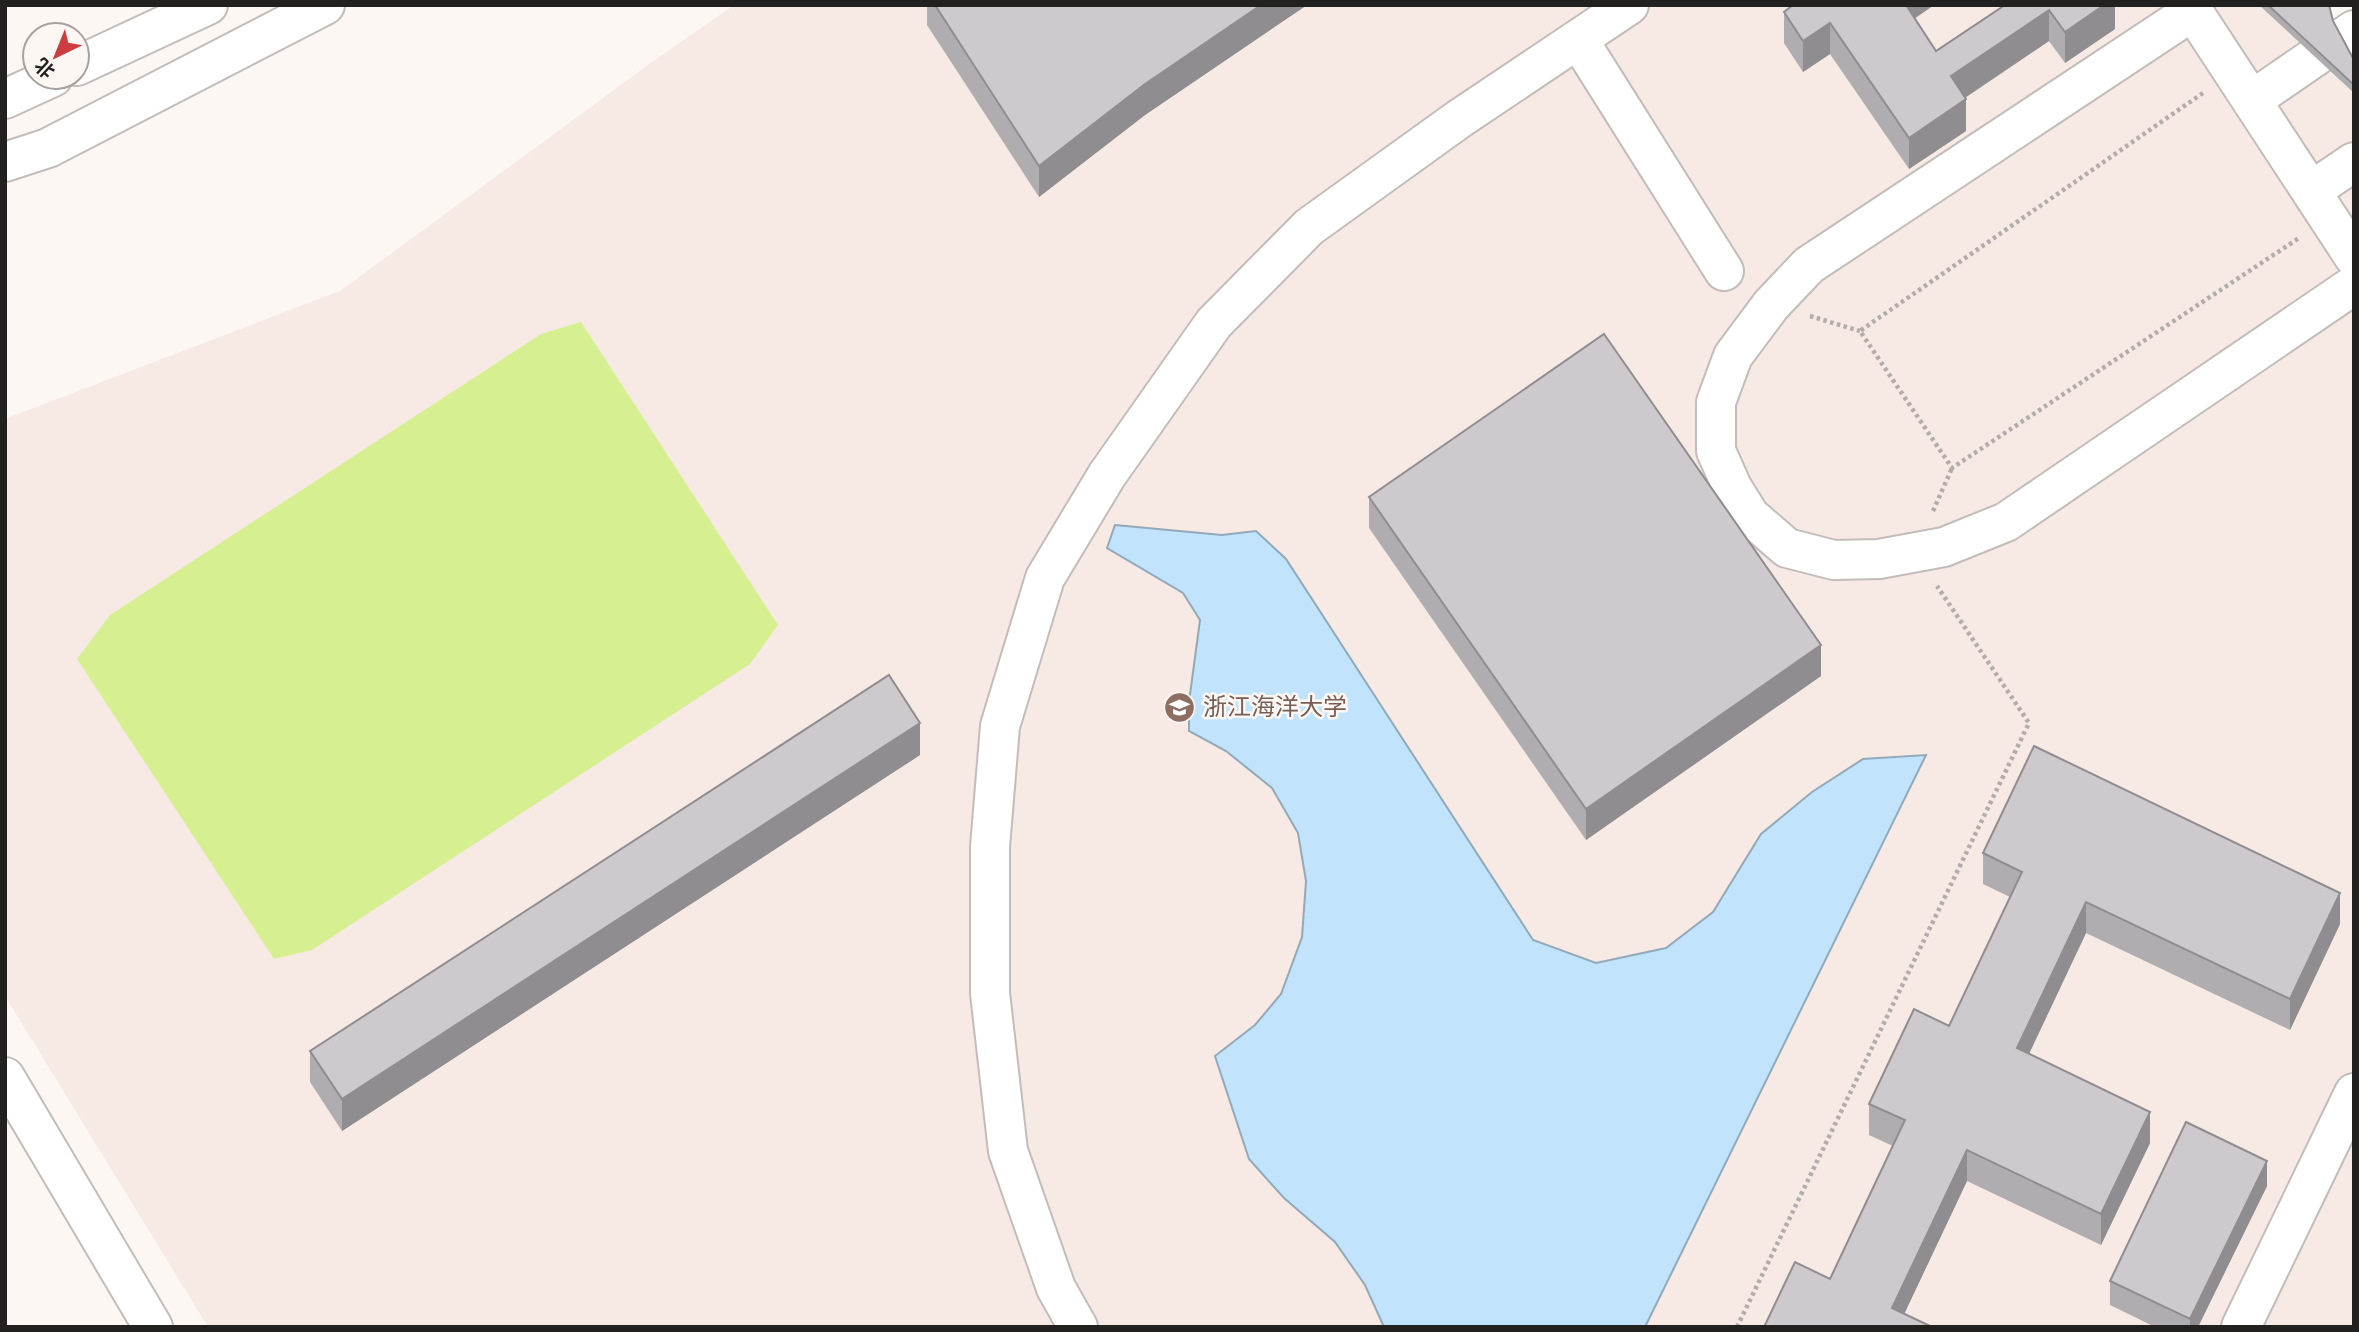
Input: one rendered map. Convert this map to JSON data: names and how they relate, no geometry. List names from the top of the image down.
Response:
{
  "places": {
    "school or university": ["浙江海洋大学"]
  },
  "north": "bottom left"
}
